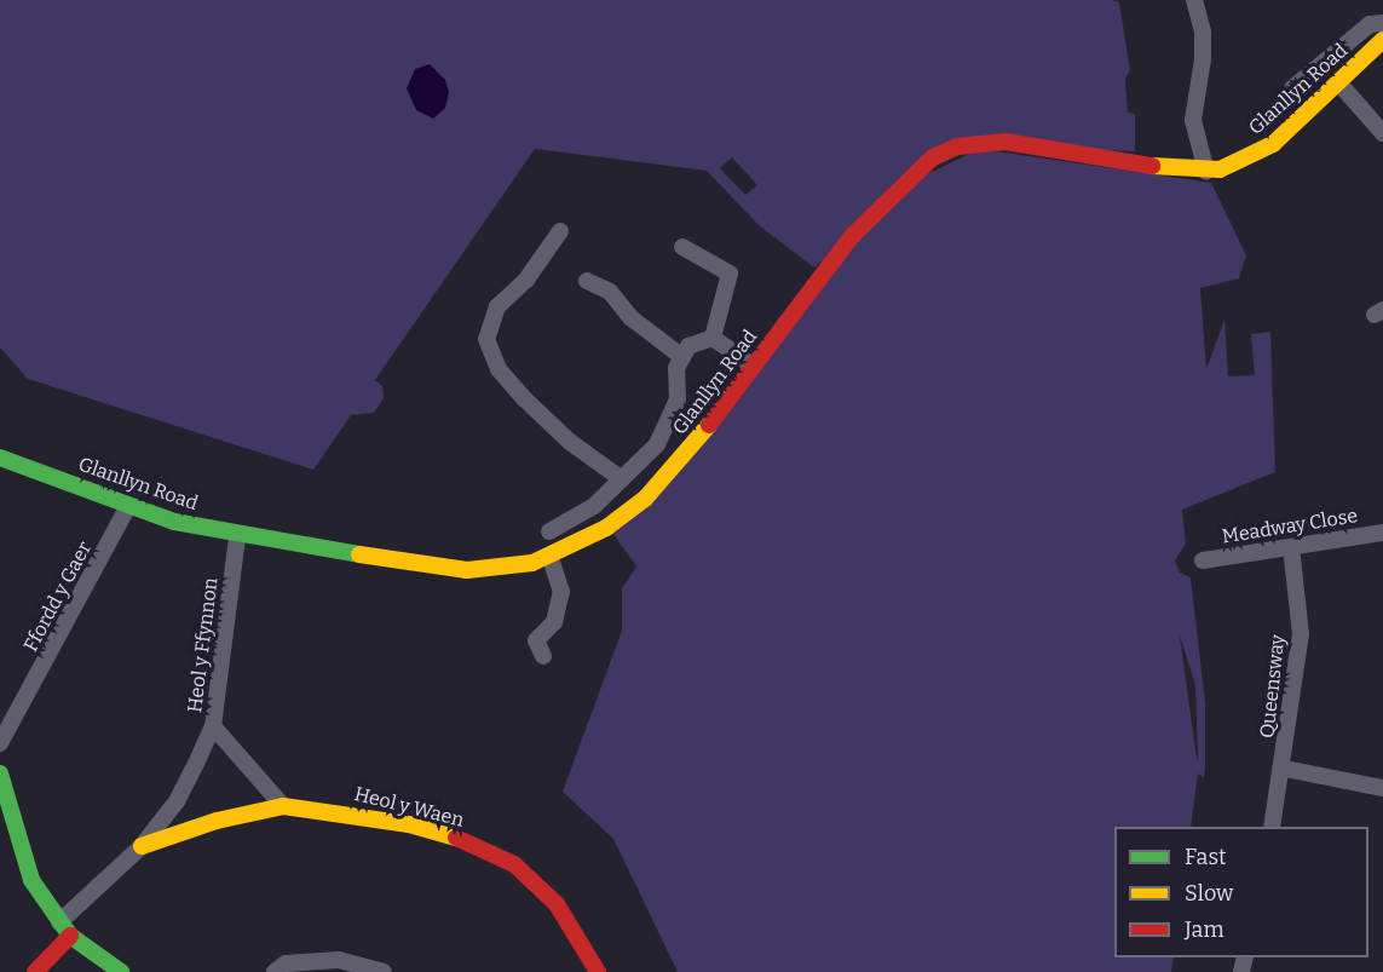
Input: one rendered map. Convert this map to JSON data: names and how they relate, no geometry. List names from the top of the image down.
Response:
{
  "streets": {
    "street": [
      "Glanllyn Road",
      "Meadway Close",
      "Ffordd y Gaer",
      "Heol y Ffynnon",
      "Queensway",
      "Heol y Waen"
    ]
  },
  "crossings": [
    ["Glanllyn Road", "Ffordd y Gaer"],
    ["Glanllyn Road", "Heol y Ffynnon"],
    ["Meadway Close", "Queensway"],
    ["Heol y Ffynnon", "Heol y Waen"]
  ],
  "legend": ["Fast", "Slow", "Jam"]
}
